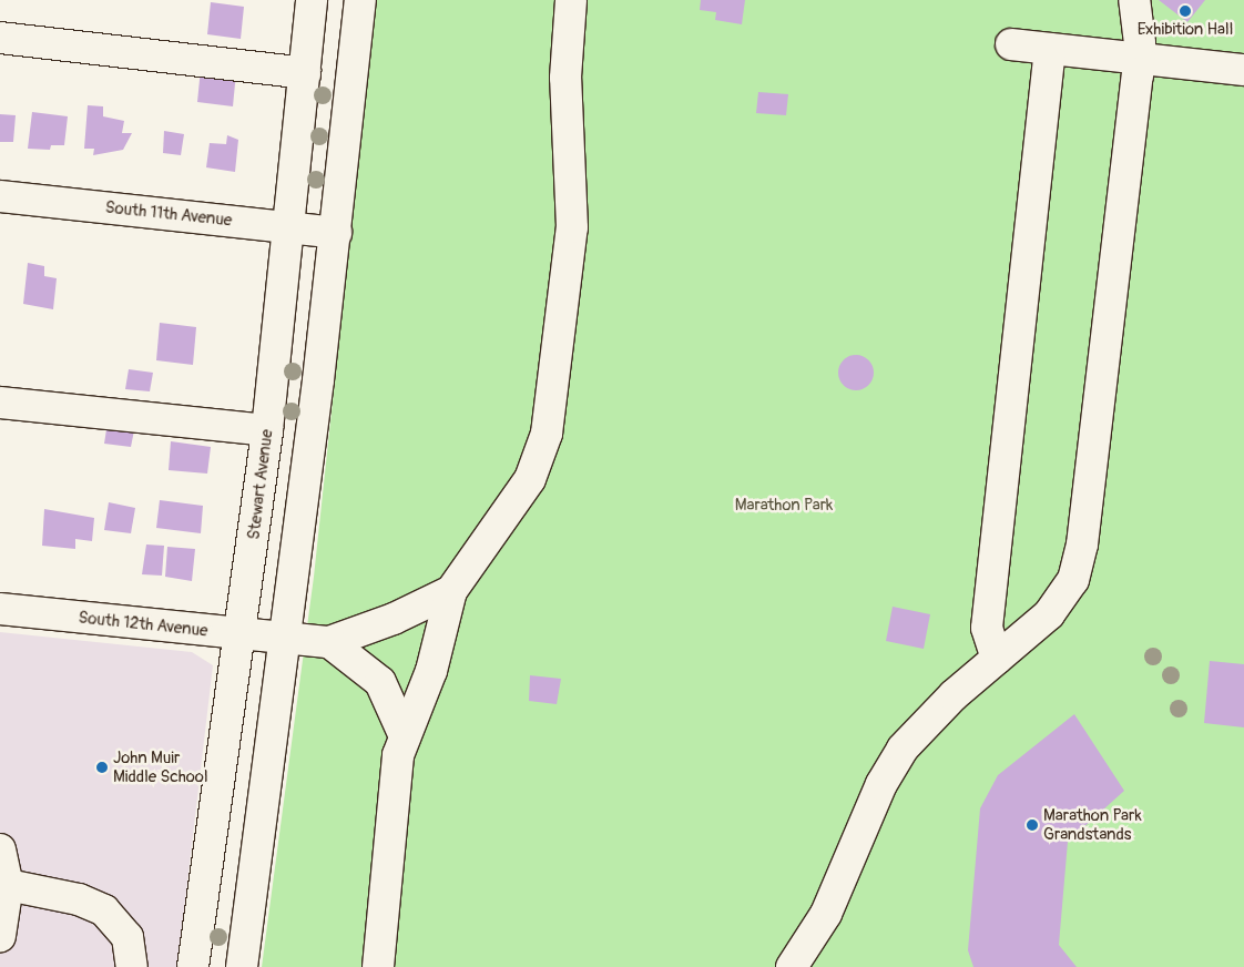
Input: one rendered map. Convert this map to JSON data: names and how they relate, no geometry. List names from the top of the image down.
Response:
{
  "streets": {
    "main road": ["South 11th Avenue", "Stewart Avenue", "South 12th Avenue"]
  },
  "crossings": [
    ["South 11th Avenue", "Stewart Avenue"],
    ["Stewart Avenue", "South 12th Avenue"]
  ],
  "parks": ["Marathon Park"],
  "places": ["Exhibition Hall", "John Muir Middle School", "Marathon Park Grandstands"]
}
